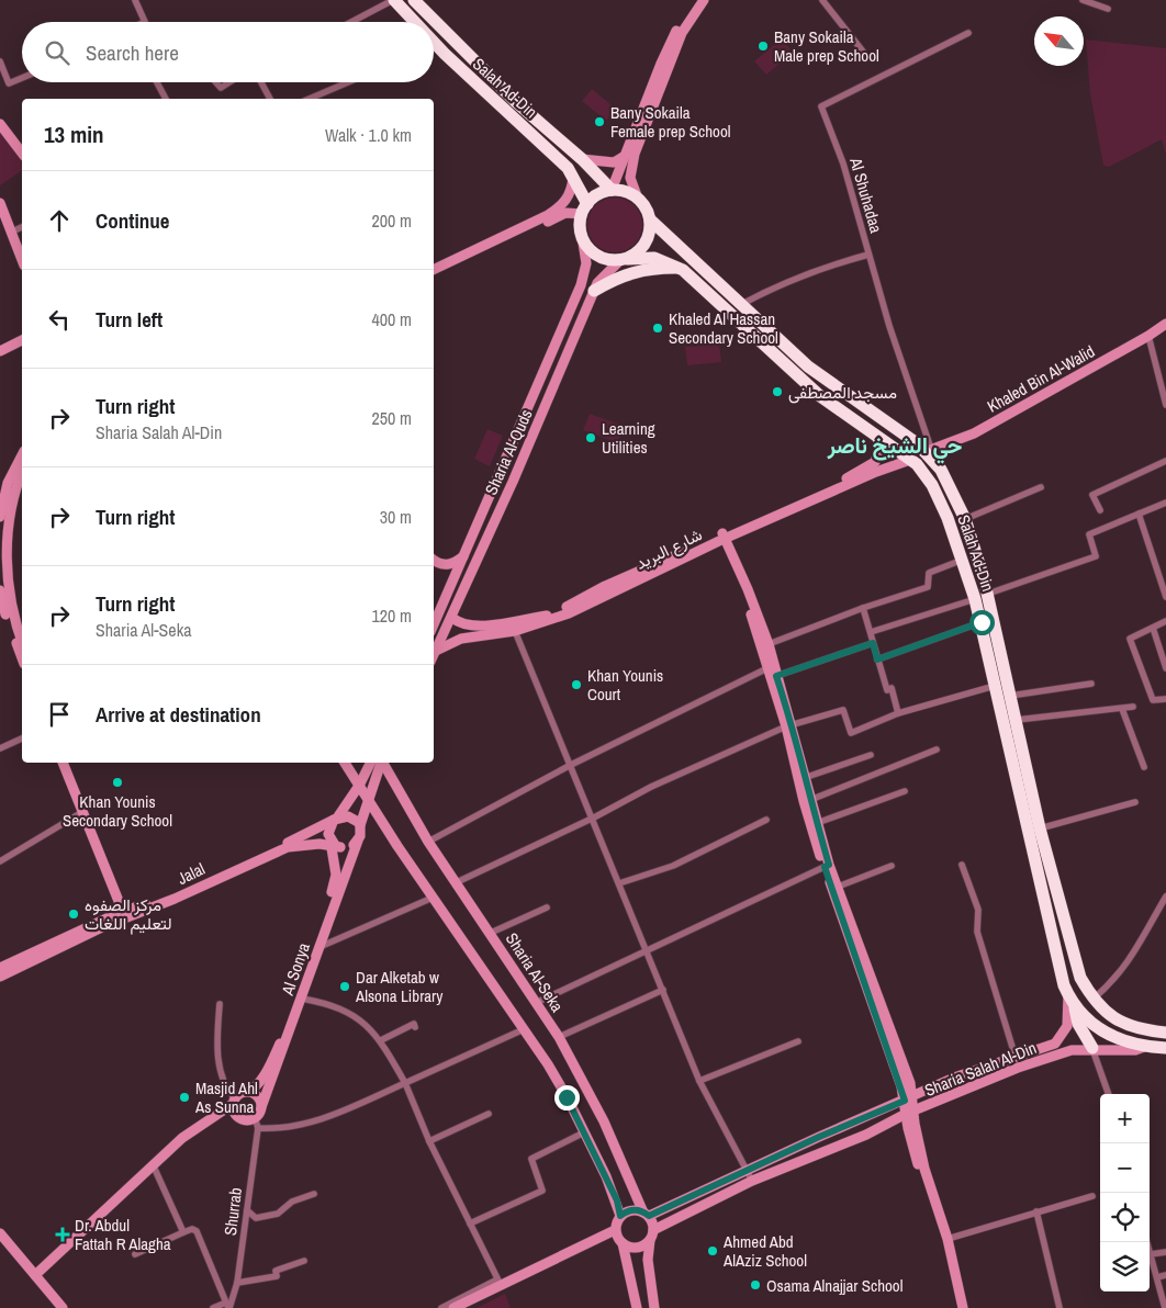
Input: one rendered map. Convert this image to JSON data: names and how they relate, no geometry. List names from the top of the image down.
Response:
{
  "streets": {
    "highway": ["Salah Ad-Din"],
    "main road": [
      "Khaled Bin Al-Walid",
      "Sharia Al-Quds",
      "شارع البريد",
      "Jalal",
      "Al Sonya",
      "Sharia Al-Seka",
      "Sharia Salah Al-Din"
    ],
    "street": ["Al Shuhadaa", "Shurrab"]
  },
  "crossings": [
    ["Salah Ad-Din", "Al Shuhadaa"],
    ["Salah Ad-Din", "Khaled Bin Al-Walid"],
    ["Salah Ad-Din", "Sharia Al-Quds"],
    ["Salah Ad-Din", "شارع البريد"],
    ["Salah Ad-Din", "Sharia Salah Al-Din"],
    ["Al Shuhadaa", "Khaled Bin Al-Walid"],
    ["Sharia Al-Quds", "شارع البريد"],
    ["Jalal", "Al Sonya"],
    ["Al Sonya", "Shurrab"],
    ["Sharia Al-Seka", "Sharia Salah Al-Din"]
  ],
  "districts": ["حي الشيخ ناصر"],
  "places": {
    "other": [
      "Bany Sokaila Male prep School",
      "Bany Sokaila Female prep School",
      "Khaled Al Hassan Secondary School",
      "مسجد المصطفى",
      "Learning Utilities",
      "Khan Younis Court",
      "Khan Younis Secondary School",
      "مركز الصفوه لتعليم اللغات",
      "Dar Alketab w Alsona Library",
      "Masjid Ahl As Sunna",
      "Ahmed Abd AlAziz School",
      "Osama Alnajjar School"
    ],
    "health": ["Dr. Abdul Fattah R Alagha"]
  },
  "north": "top left",
  "page": {
    "search": "Search here",
    "heading": ["13 min", "Walk · 1.0 km"],
    "list": [
      ["Continue", "200 m"],
      ["Turn left", "400 m"],
      ["Turn right", "Sharia Salah Al-Din", "250 m"],
      ["Turn right", "30 m"],
      ["Turn right", "Sharia Al-Seka", "120 m"],
      "Arrive at destination"
    ],
    "map_buttons": ["+", "−"]
  }
}
